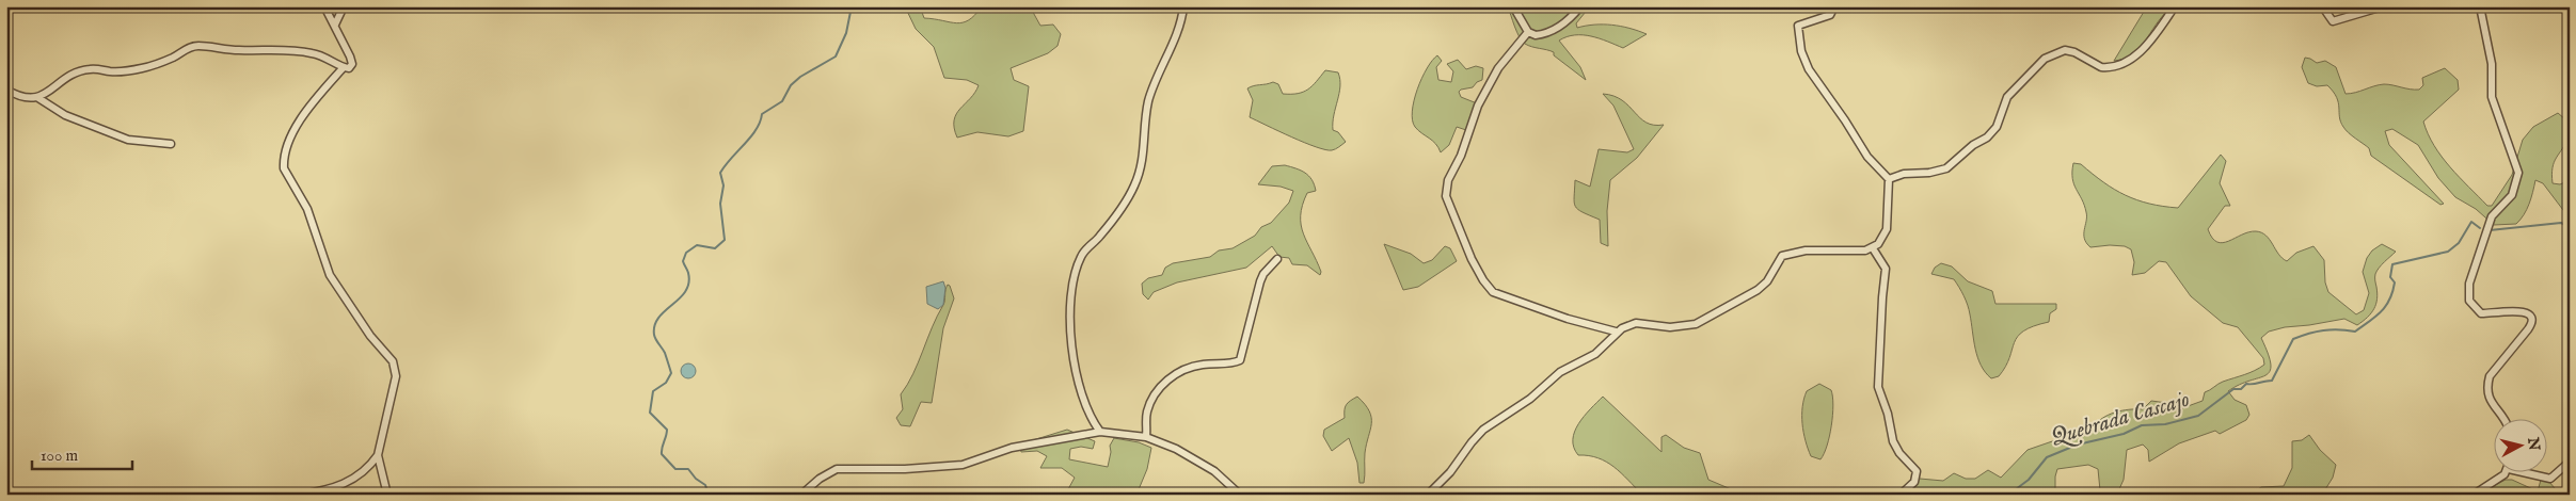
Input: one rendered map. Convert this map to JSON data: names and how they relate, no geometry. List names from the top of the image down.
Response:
{
  "water": ["Quebrada Cascajo"],
  "scale_bar": "100 m",
  "north": "right"
}
